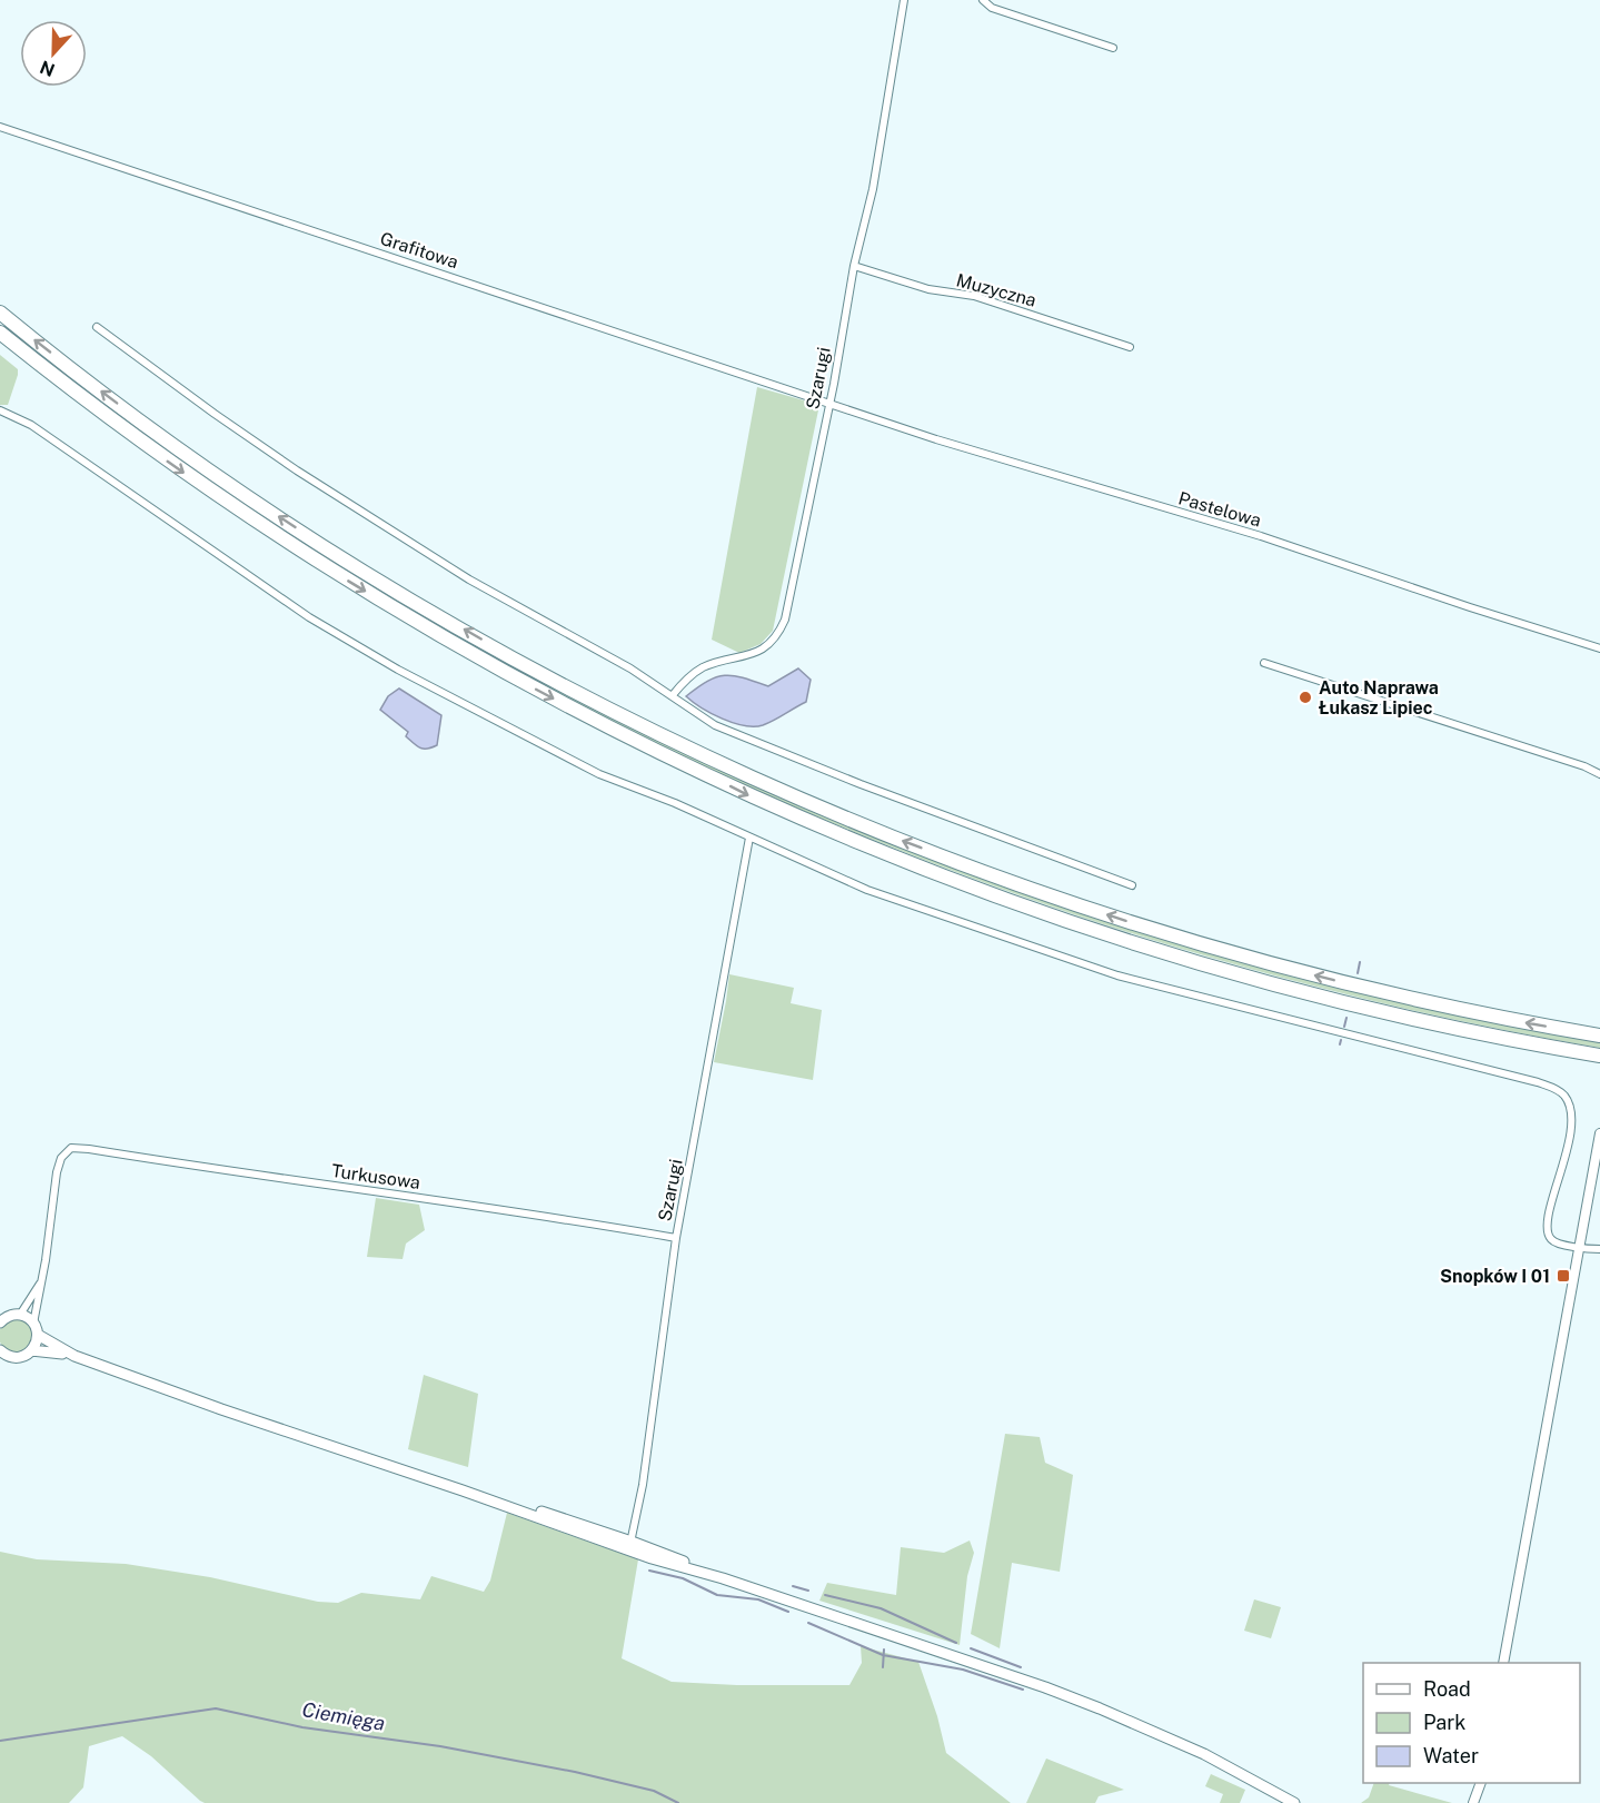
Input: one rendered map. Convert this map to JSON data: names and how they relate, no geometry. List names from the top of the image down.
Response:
{
  "streets": {
    "street": [
      "Grafitowa",
      "Muzyczna",
      "Szarugi",
      "Pastelowa",
      "Turkusowa"
    ]
  },
  "crossings": [
    ["Grafitowa", "Szarugi"],
    ["Grafitowa", "Pastelowa"],
    ["Muzyczna", "Szarugi"],
    ["Szarugi", "Pastelowa"],
    ["Szarugi", "Turkusowa"]
  ],
  "water": ["Ciemięga"],
  "places": {
    "other": ["Auto Naprawa Łukasz Lipiec"],
    "transit": ["Snopków I 01"]
  },
  "legend": ["Road", "Park", "Water"],
  "north": "bottom"
}
